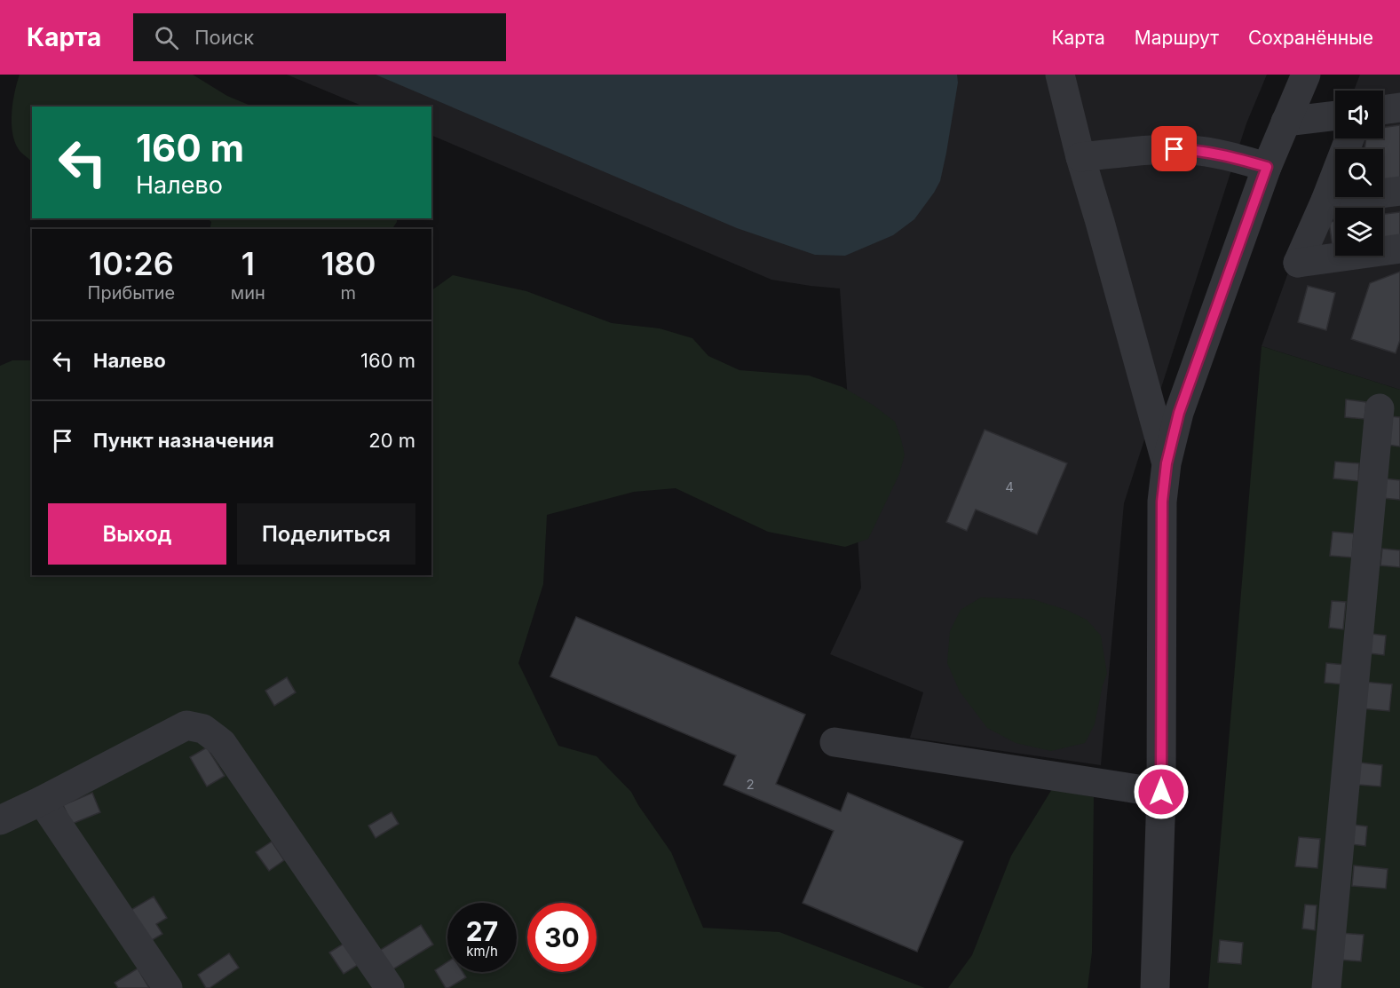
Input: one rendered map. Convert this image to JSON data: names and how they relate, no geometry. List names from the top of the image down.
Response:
{
  "house_numbers": ["4", "2"],
  "page": {
    "header": "Карта",
    "search": "Поиск",
    "nav": ["Карта", "Маршрут", "Сохранённые"],
    "turn": ["160 m", "Налево"],
    "eta": [
      "10:26",
      "Прибытие",
      "1",
      "мин",
      "180",
      "m"
    ],
    "list": [
      {
        "name": "Налево",
        "value": "160 m"
      },
      {
        "name": "Пункт назначения",
        "value": "20 m"
      }
    ],
    "buttons": ["Выход", "Поделиться"],
    "speed": "27 km/h",
    "limit": "30"
  }
}
